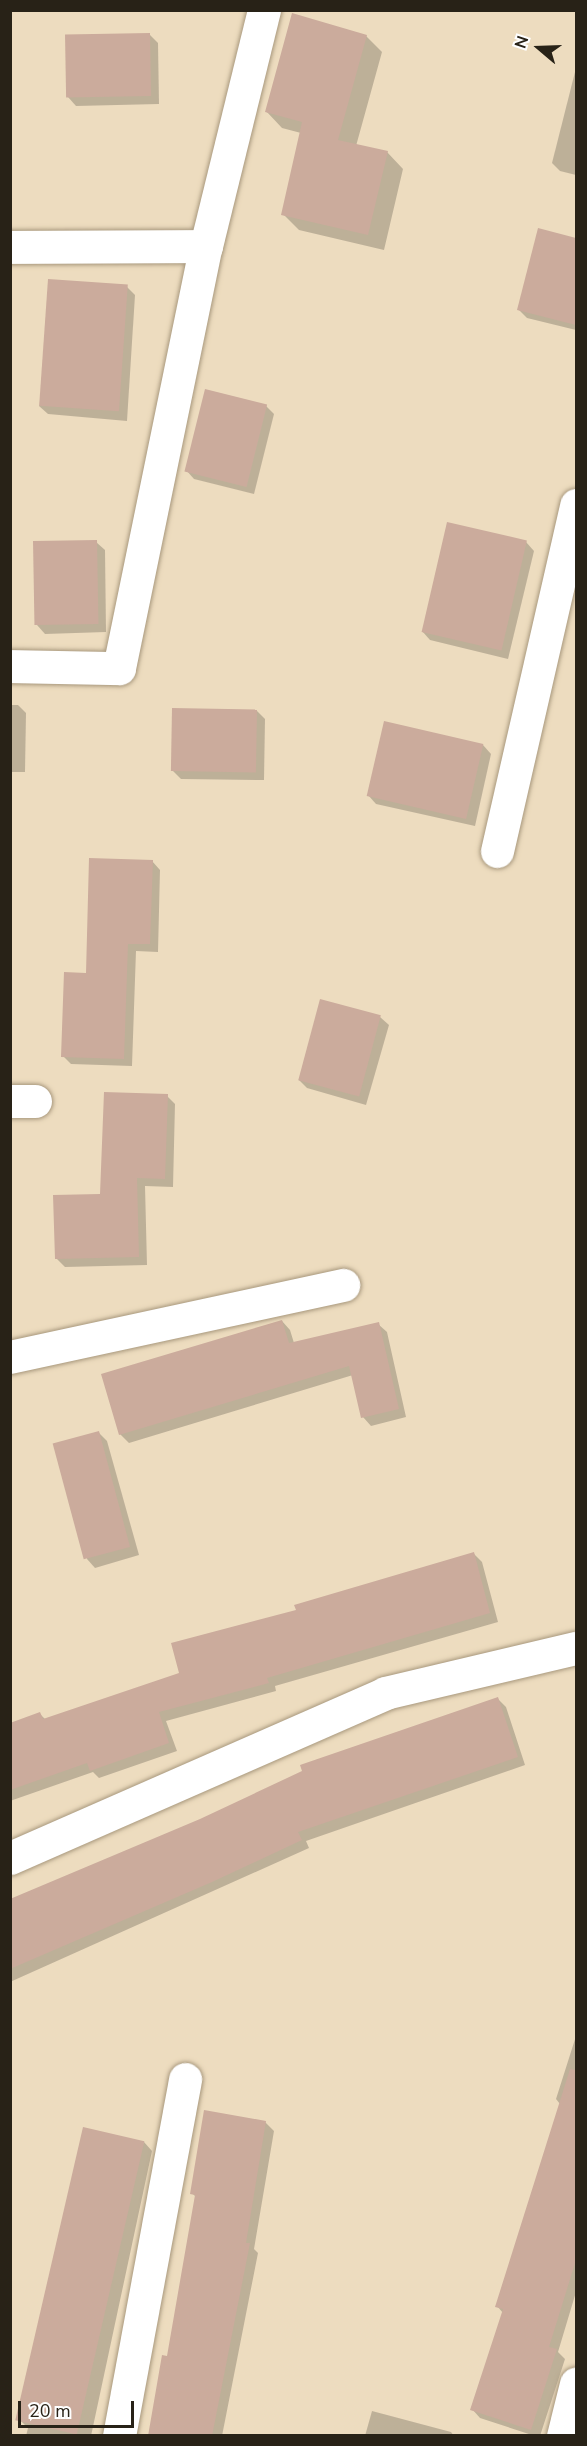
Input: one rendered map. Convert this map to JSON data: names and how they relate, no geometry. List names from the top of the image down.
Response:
{
  "scale_bar": "20 m",
  "north": "left"
}
